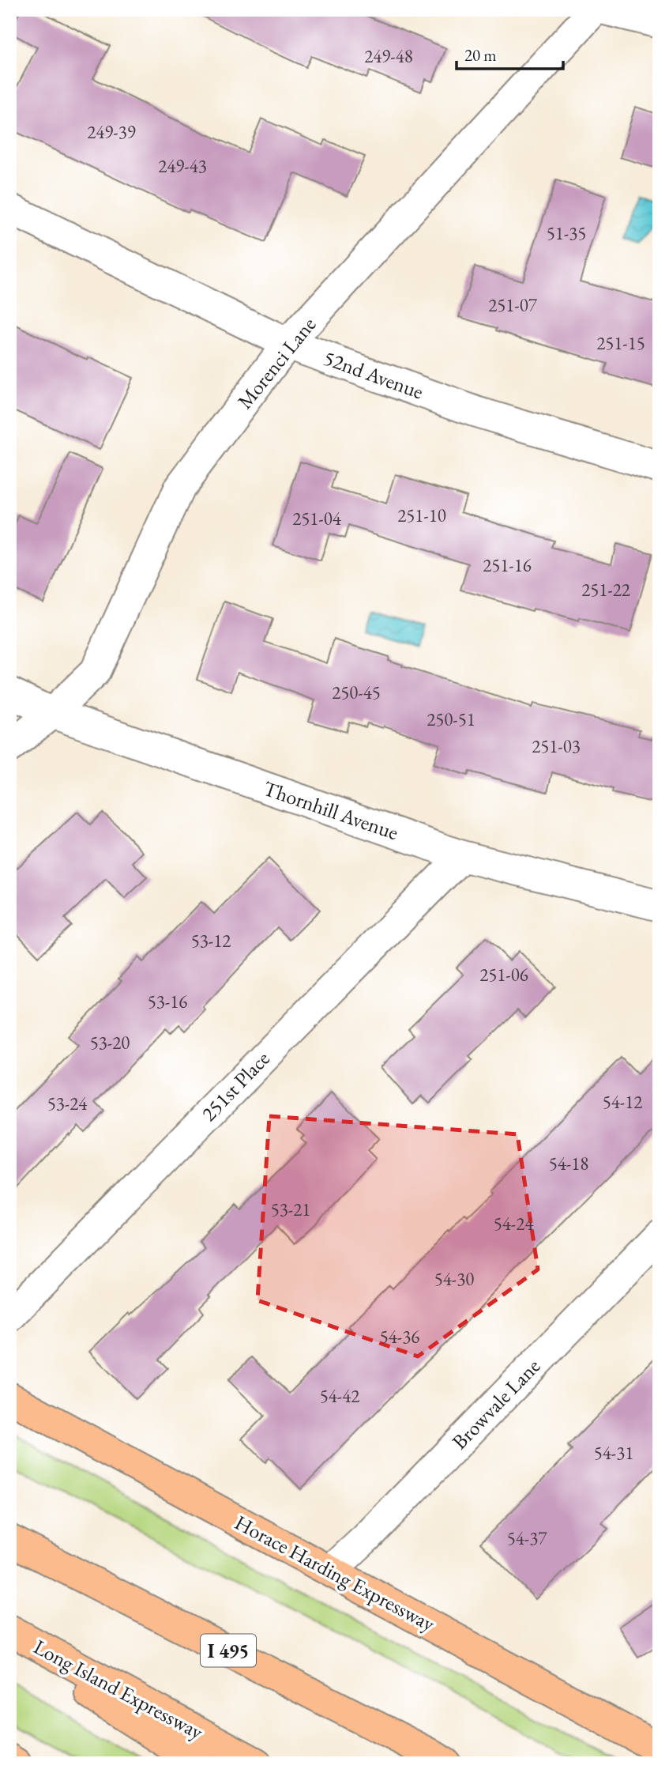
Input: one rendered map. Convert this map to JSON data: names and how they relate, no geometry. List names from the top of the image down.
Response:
{
  "streets": {
    "main road": ["Horace Harding Expressway", "I 495", "Long Island Expressway"],
    "street": [
      "Morenci Lane",
      "52nd Avenue",
      "Thornhill Avenue",
      "251st Place",
      "Browvale Lane"
    ]
  },
  "crossings": [
    ["Morenci Lane", "52nd Avenue"],
    ["Morenci Lane", "Thornhill Avenue"],
    ["Thornhill Avenue", "251st Place"],
    ["Browvale Lane", "Horace Harding Expressway"]
  ],
  "house_numbers": [
    "249-48",
    "249-39",
    "249-43",
    "51-35",
    "251-07",
    "251-15",
    "251-10",
    "251-04",
    "251-16",
    "251-22",
    "250-45",
    "250-51",
    "251-03",
    "53-12",
    "251-06",
    "53-16",
    "53-20",
    "54-12",
    "53-24",
    "54-18",
    "53-21",
    "54-24",
    "54-30",
    "54-36",
    "54-42",
    "54-31",
    "54-37"
  ],
  "scale_bar": "20 m"
}
